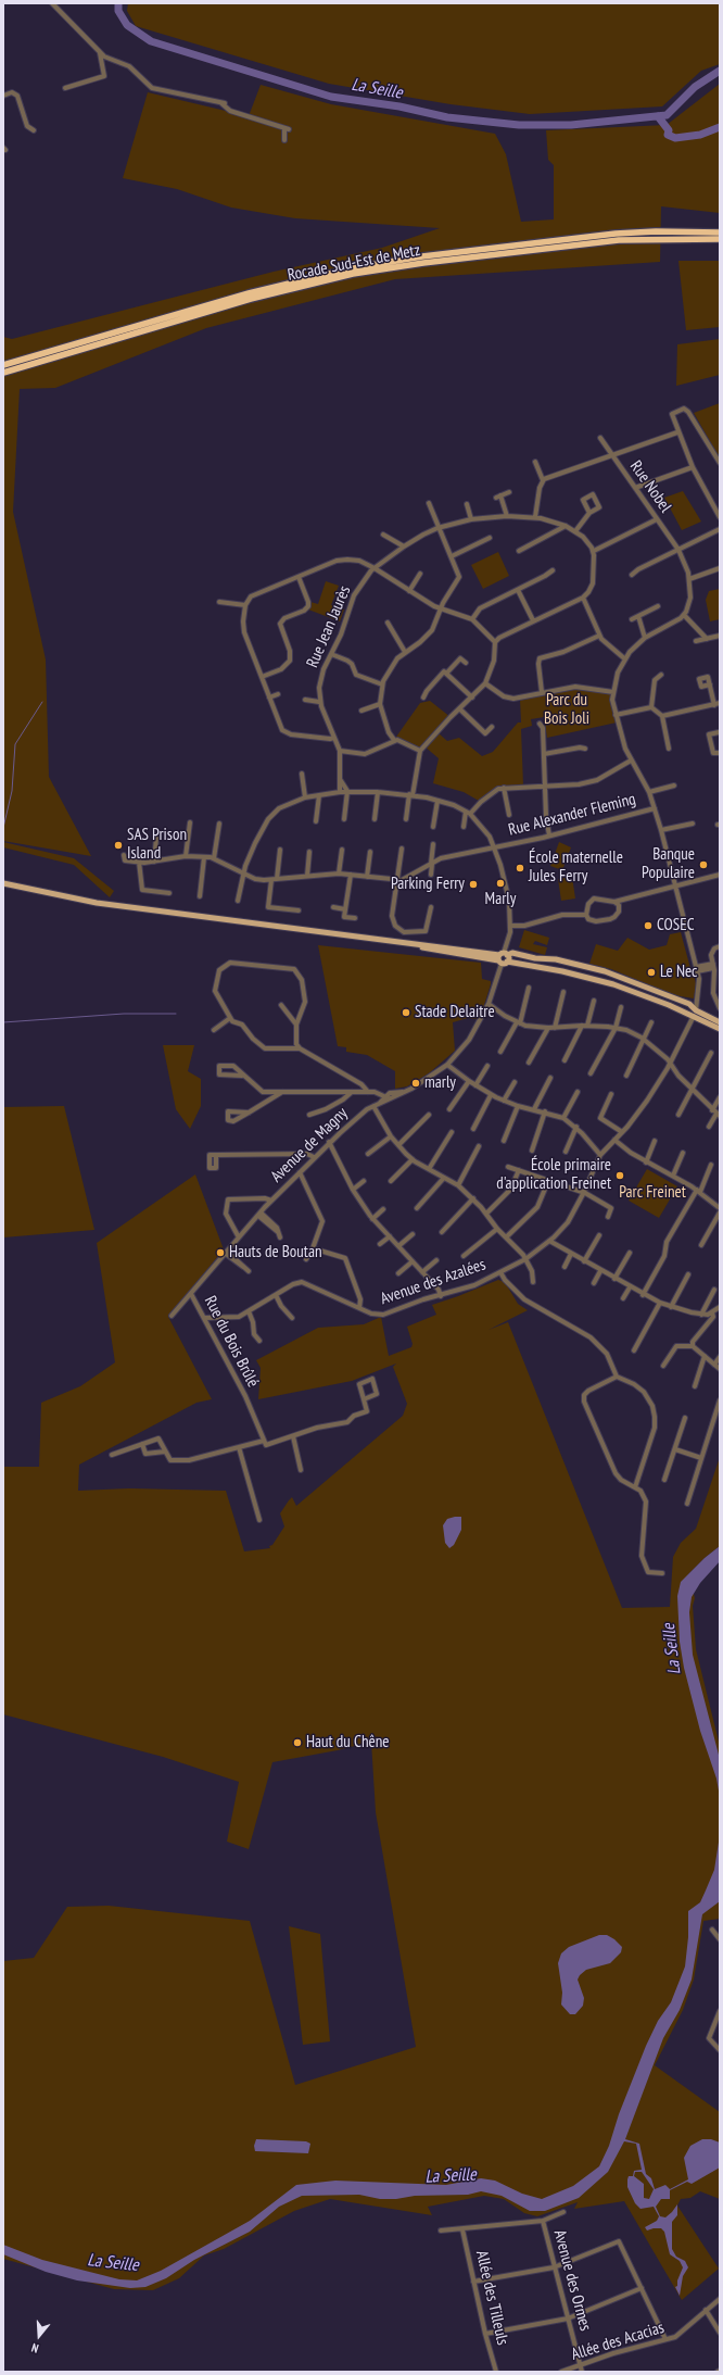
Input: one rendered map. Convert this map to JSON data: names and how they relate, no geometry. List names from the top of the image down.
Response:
{
  "streets": {
    "highway": ["Rocade Sud-Est de Metz"],
    "street": [
      "Rue Nobel",
      "Rue Jean Jaurès",
      "Rue Alexander Fleming",
      "Avenue de Magny",
      "Avenue des Azalées",
      "Rue du Bois Brûlé",
      "Avenue des Ormes",
      "Allée des Tilleuls",
      "Allée des Acacias"
    ]
  },
  "crossings": [
    ["Rue Alexander Fleming", "Avenue des Azalées"],
    ["Avenue de Magny", "Rue du Bois Brûlé"],
    ["Avenue des Azalées", "Rue du Bois Brûlé"],
    ["Avenue des Ormes", "Allée des Acacias"]
  ],
  "water": ["La Seille"],
  "parks": ["Parc du Bois Joli", "Parc Freinet"],
  "places": [
    "SAS Prison Island",
    "Banque Populaire",
    "École maternelle Jules Ferry",
    "Marly",
    "Parking Ferry",
    "COSEC",
    "Le Nec",
    "Stade Delaitre",
    "marly",
    "École primaire d'application Freinet",
    "Hauts de Boutan",
    "Haut du Chêne"
  ],
  "north": "bottom"
}
